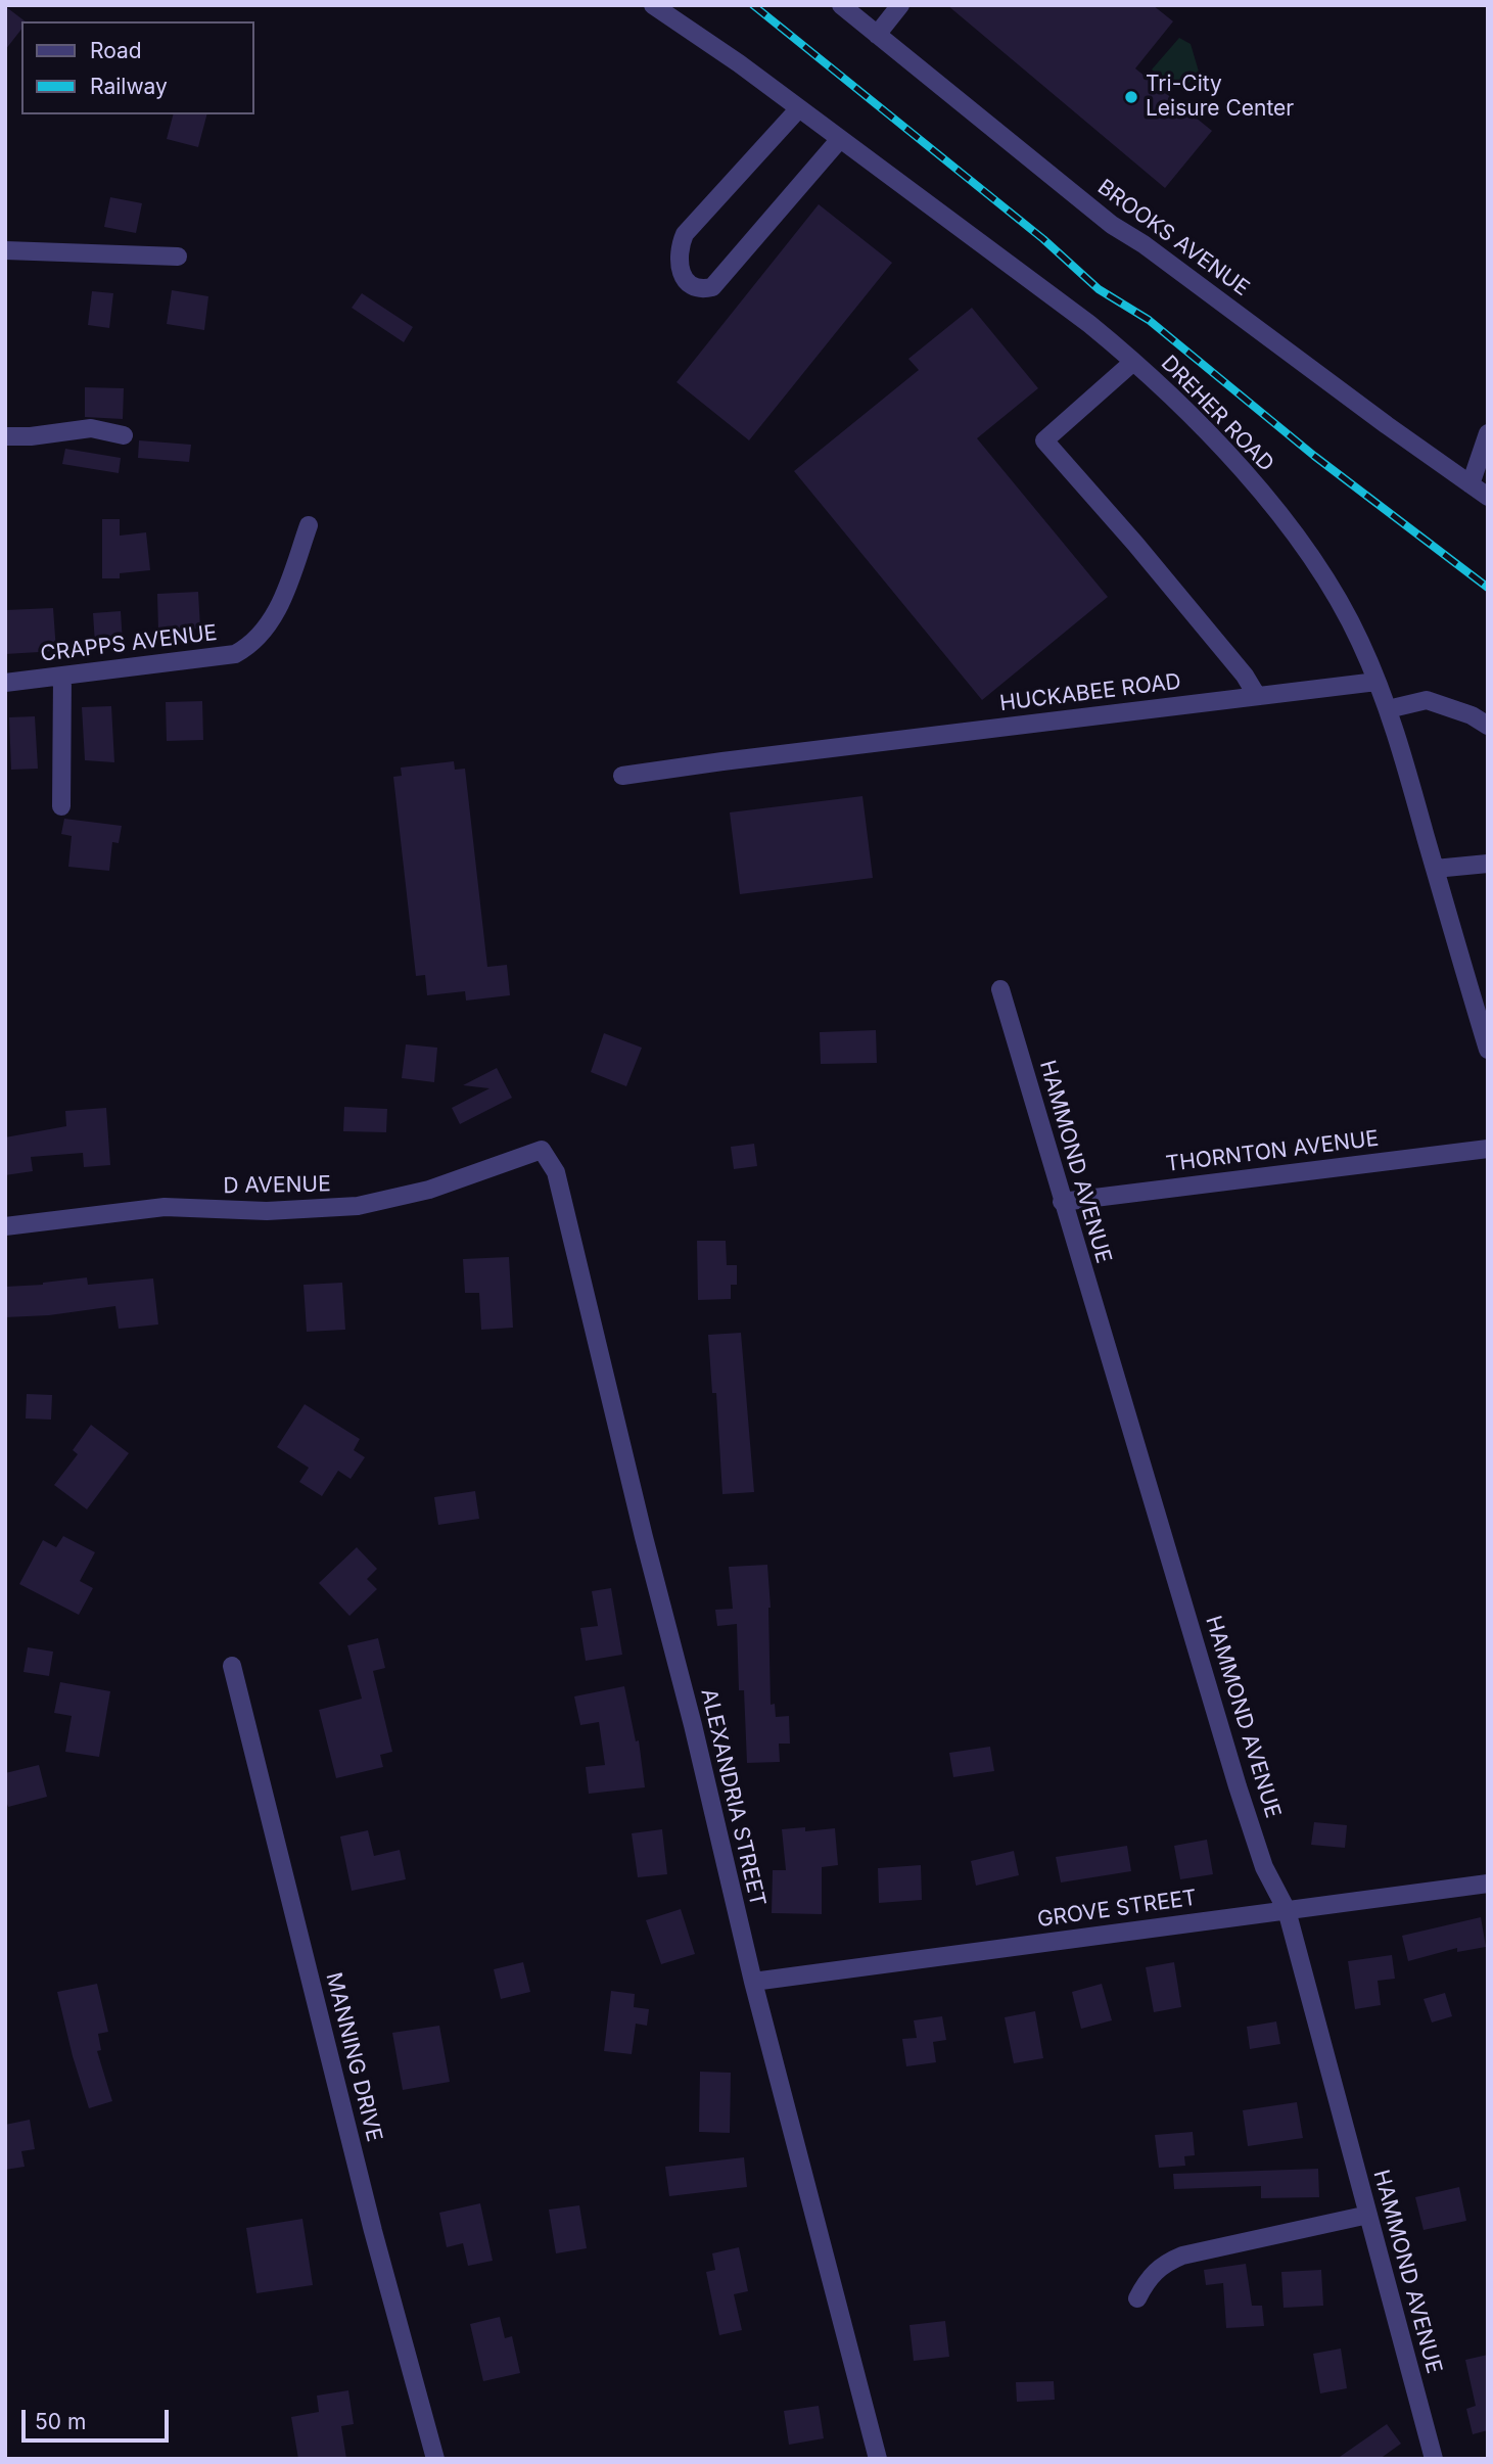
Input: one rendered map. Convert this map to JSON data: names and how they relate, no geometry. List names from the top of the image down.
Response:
{
  "streets": {
    "street": [
      "BROOKS AVENUE",
      "DREHER ROAD",
      "CRAPPS AVENUE",
      "HUCKABEE ROAD",
      "THORNTON AVENUE",
      "HAMMOND AVENUE",
      "D AVENUE",
      "ALEXANDRIA STREET",
      "GROVE STREET",
      "MANNING DRIVE"
    ]
  },
  "crossings": [
    ["DREHER ROAD", "HUCKABEE ROAD"],
    ["THORNTON AVENUE", "HAMMOND AVENUE"],
    ["HAMMOND AVENUE", "GROVE STREET"],
    ["D AVENUE", "ALEXANDRIA STREET"],
    ["ALEXANDRIA STREET", "GROVE STREET"]
  ],
  "places": ["Tri-City Leisure Center"],
  "legend": ["Road", "Railway"],
  "scale_bar": "50 m"
}
